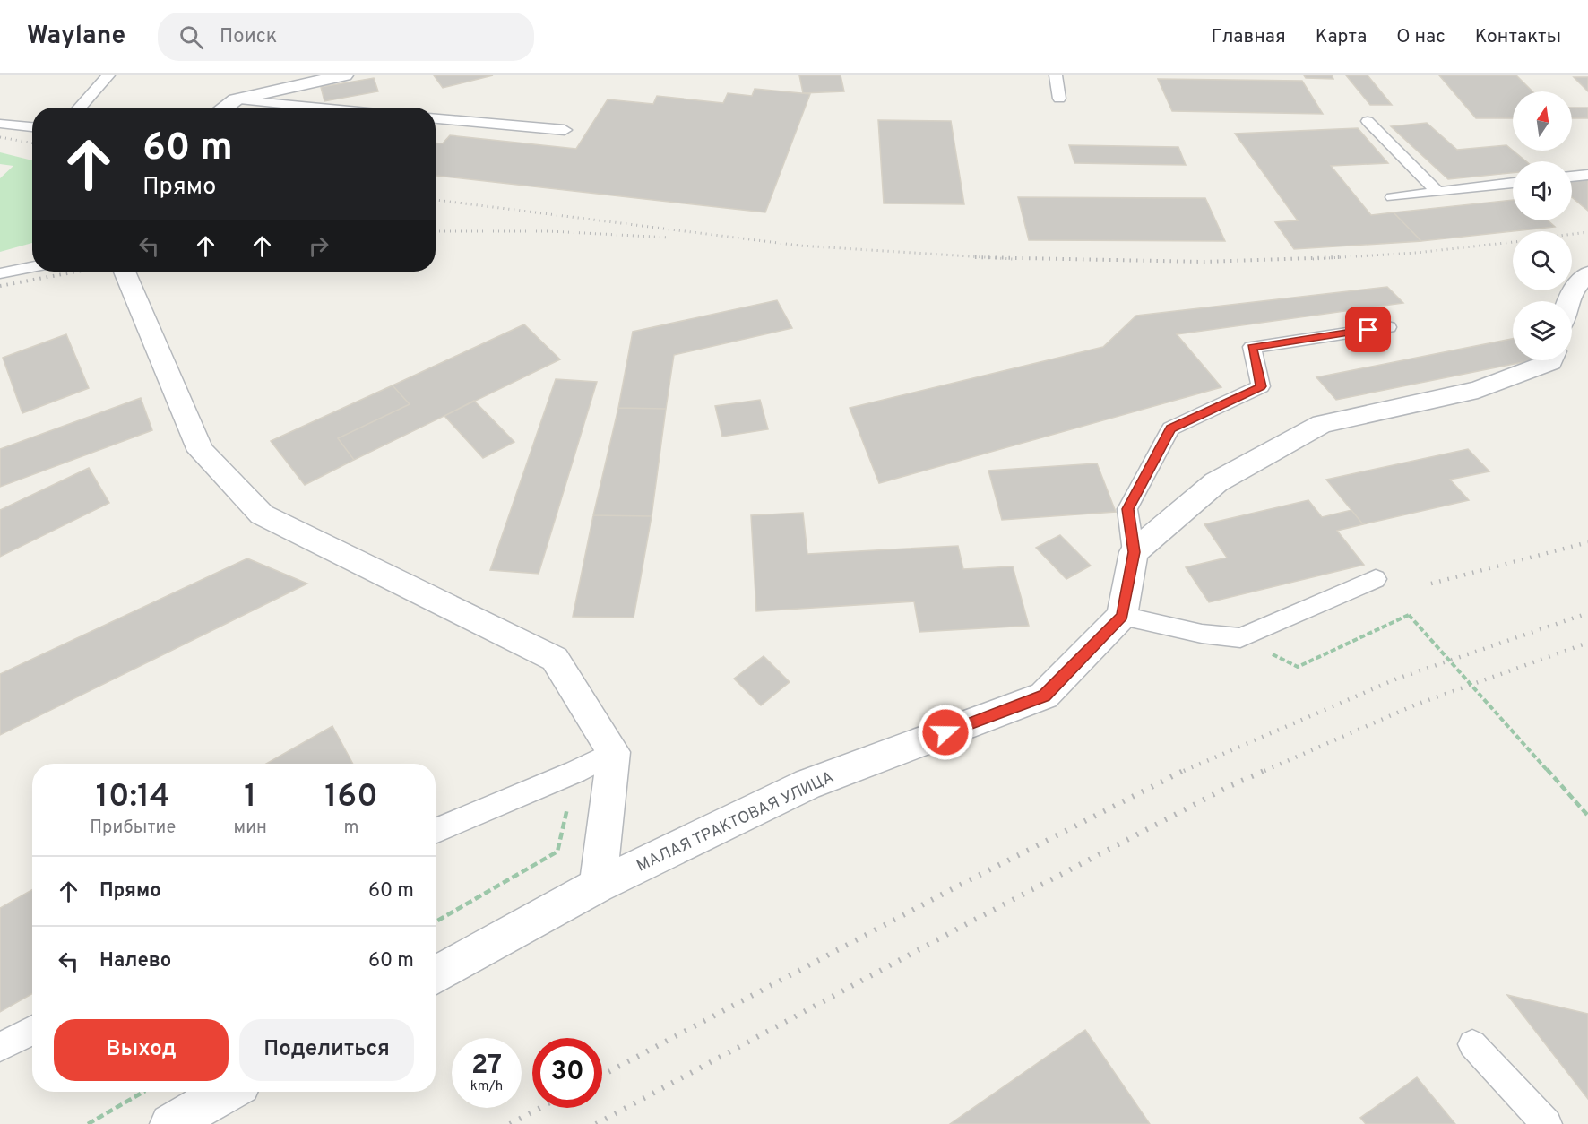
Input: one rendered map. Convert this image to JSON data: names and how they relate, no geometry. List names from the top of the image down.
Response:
{
  "streets": {
    "street": ["МАЛАЯ ТРАКТОВАЯ УЛИЦА"]
  },
  "north": "top",
  "page": {
    "header": "Waylane",
    "search": "Поиск",
    "nav": [
      "Главная",
      "Карта",
      "О нас",
      "Контакты"
    ],
    "turn": ["60 m", "Прямо"],
    "eta": [
      "10:14",
      "Прибытие",
      "1",
      "мин",
      "160",
      "m"
    ],
    "list": [
      {
        "name": "Прямо",
        "value": "60 m"
      },
      {
        "name": "Налево",
        "value": "60 m"
      }
    ],
    "buttons": ["Выход", "Поделиться"],
    "speed": "27 km/h",
    "limit": "30"
  }
}
